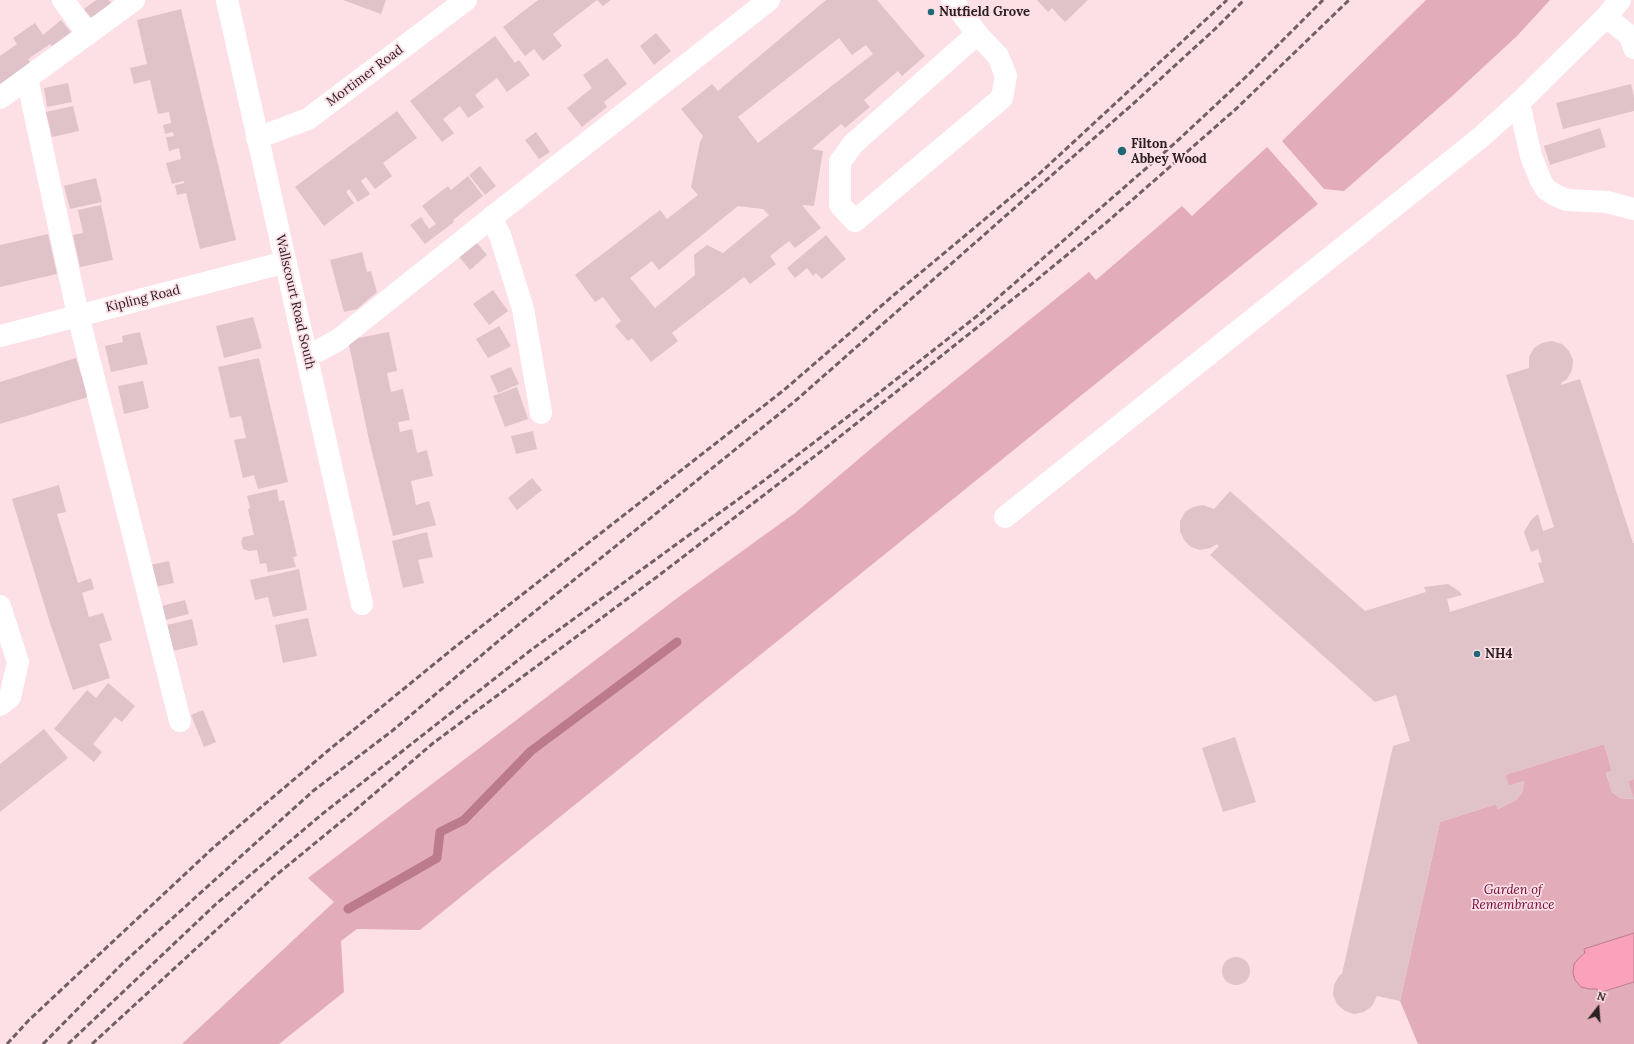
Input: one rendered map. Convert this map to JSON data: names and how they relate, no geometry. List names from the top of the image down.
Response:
{
  "streets": {
    "street": ["Mortimer Road", "Kipling Road", "Wallscourt Road South"]
  },
  "crossings": [
    ["Mortimer Road", "Wallscourt Road South"],
    ["Kipling Road", "Wallscourt Road South"]
  ],
  "parks": ["Garden of Remembrance"],
  "places": ["Nutfield Grove", "Filton Abbey Wood", "NH4"],
  "north": "top"
}
